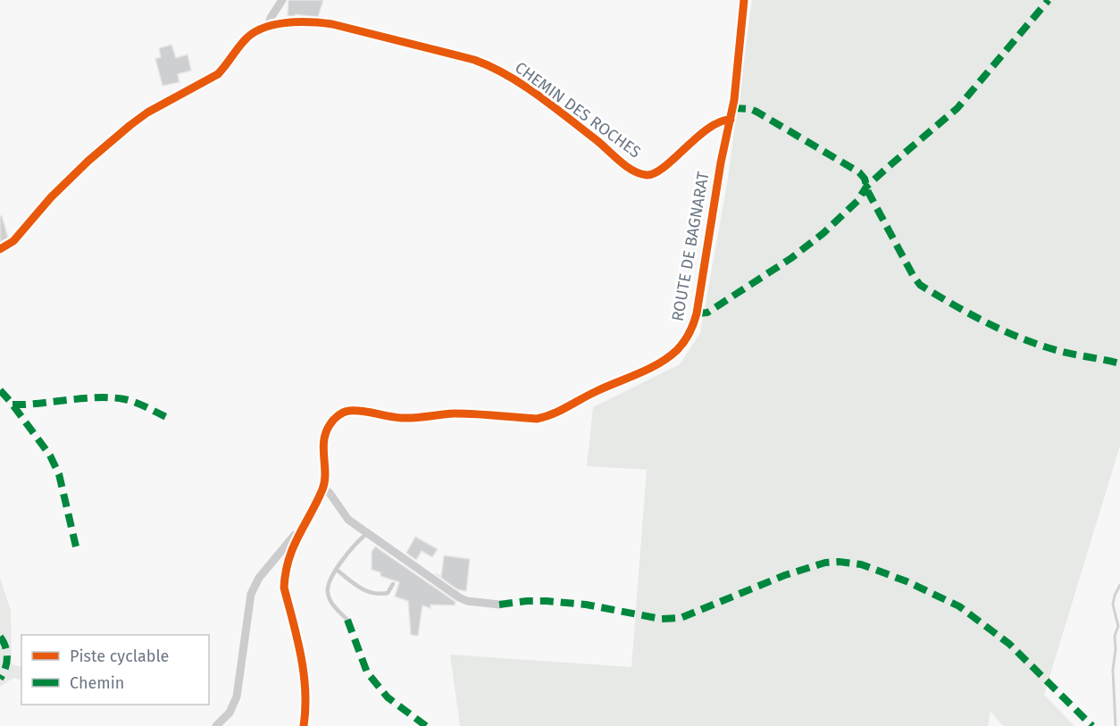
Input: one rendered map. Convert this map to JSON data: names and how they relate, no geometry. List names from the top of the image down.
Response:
{
  "streets": {
    "street": ["CHEMIN DES ROCHES", "ROUTE DE BAGNARAT"]
  },
  "crossings": [
    ["CHEMIN DES ROCHES", "ROUTE DE BAGNARAT"]
  ],
  "legend": ["Piste cyclable", "Chemin"]
}
